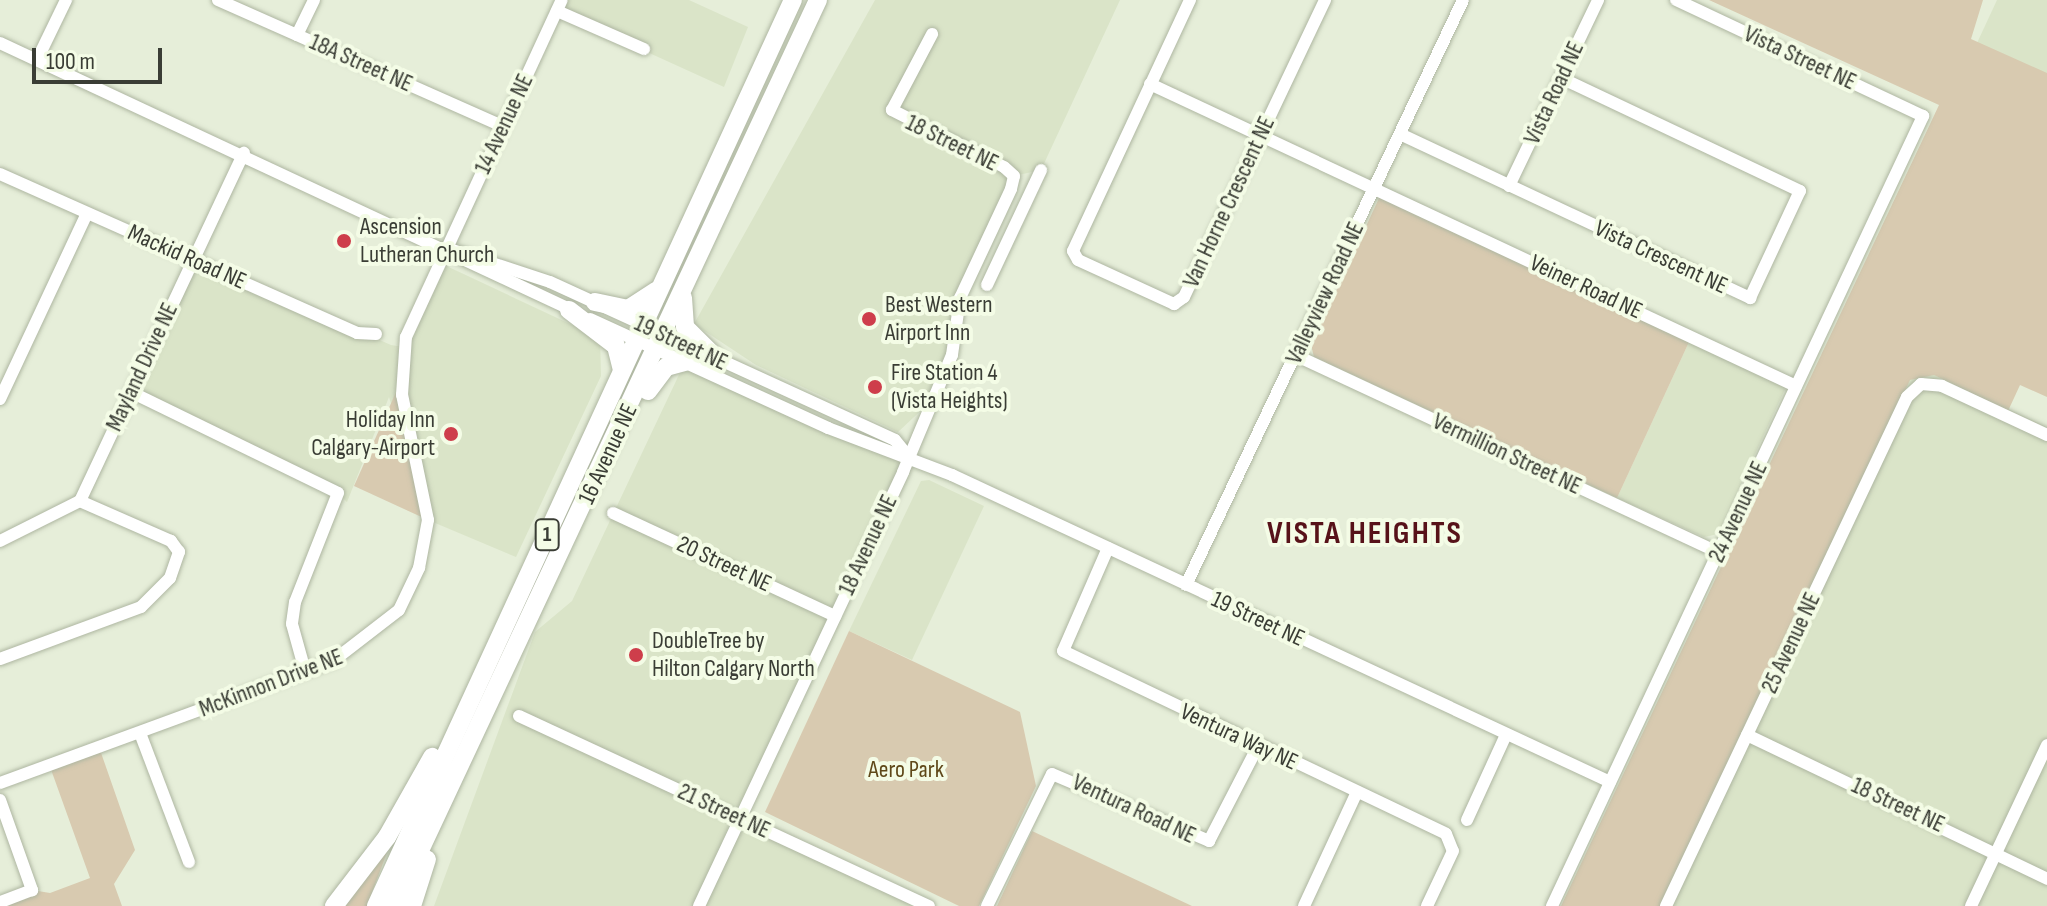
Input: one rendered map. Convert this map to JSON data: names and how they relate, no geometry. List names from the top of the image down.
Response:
{
  "streets": {
    "highway": ["16 Avenue NE", "1"],
    "street": [
      "Vista Street NE",
      "18A Street NE",
      "Vista Road NE",
      "14 Avenue NE",
      "18 Street NE",
      "Van Horne Crescent NE",
      "Mackid Road NE",
      "Vista Crescent NE",
      "Veiner Road NE",
      "Valleyview Road NE",
      "19 Street NE",
      "Mayland Drive NE",
      "Vermillion Street NE",
      "24 Avenue NE",
      "18 Avenue NE",
      "20 Street NE",
      "25 Avenue NE",
      "McKinnon Drive NE",
      "Ventura Way NE",
      "Ventura Road NE",
      "21 Street NE"
    ]
  },
  "crossings": [
    ["Vista Street NE", "24 Avenue NE"],
    ["18A Street NE", "14 Avenue NE"],
    ["Vista Road NE", "Vista Crescent NE"],
    ["14 Avenue NE", "19 Street NE"],
    ["14 Avenue NE", "McKinnon Drive NE"],
    ["18 Street NE", "18 Avenue NE"],
    ["18 Street NE", "25 Avenue NE"],
    ["Van Horne Crescent NE", "Veiner Road NE"],
    ["Mackid Road NE", "Mayland Drive NE"],
    ["Vista Crescent NE", "Valleyview Road NE"],
    ["Veiner Road NE", "Valleyview Road NE"],
    ["Veiner Road NE", "24 Avenue NE"],
    ["Valleyview Road NE", "19 Street NE"],
    ["Valleyview Road NE", "Vermillion Street NE"],
    ["19 Street NE", "Mayland Drive NE"],
    ["19 Street NE", "16 Avenue NE"],
    ["19 Street NE", "24 Avenue NE"],
    ["19 Street NE", "18 Avenue NE"],
    ["19 Street NE", "McKinnon Drive NE"],
    ["19 Street NE", "Ventura Way NE"],
    ["Vermillion Street NE", "24 Avenue NE"],
    ["18 Avenue NE", "20 Street NE"],
    ["18 Avenue NE", "21 Street NE"],
    ["Ventura Way NE", "Ventura Road NE"]
  ],
  "districts": ["VISTA HEIGHTS"],
  "parks": ["Aero Park"],
  "places": [
    "Ascension Lutheran Church",
    "Best Western Airport Inn",
    "Fire Station 4 (Vista Heights)",
    "Holiday Inn Calgary-Airport",
    "DoubleTree by Hilton Calgary North"
  ],
  "scale_bar": "100 m"
}
